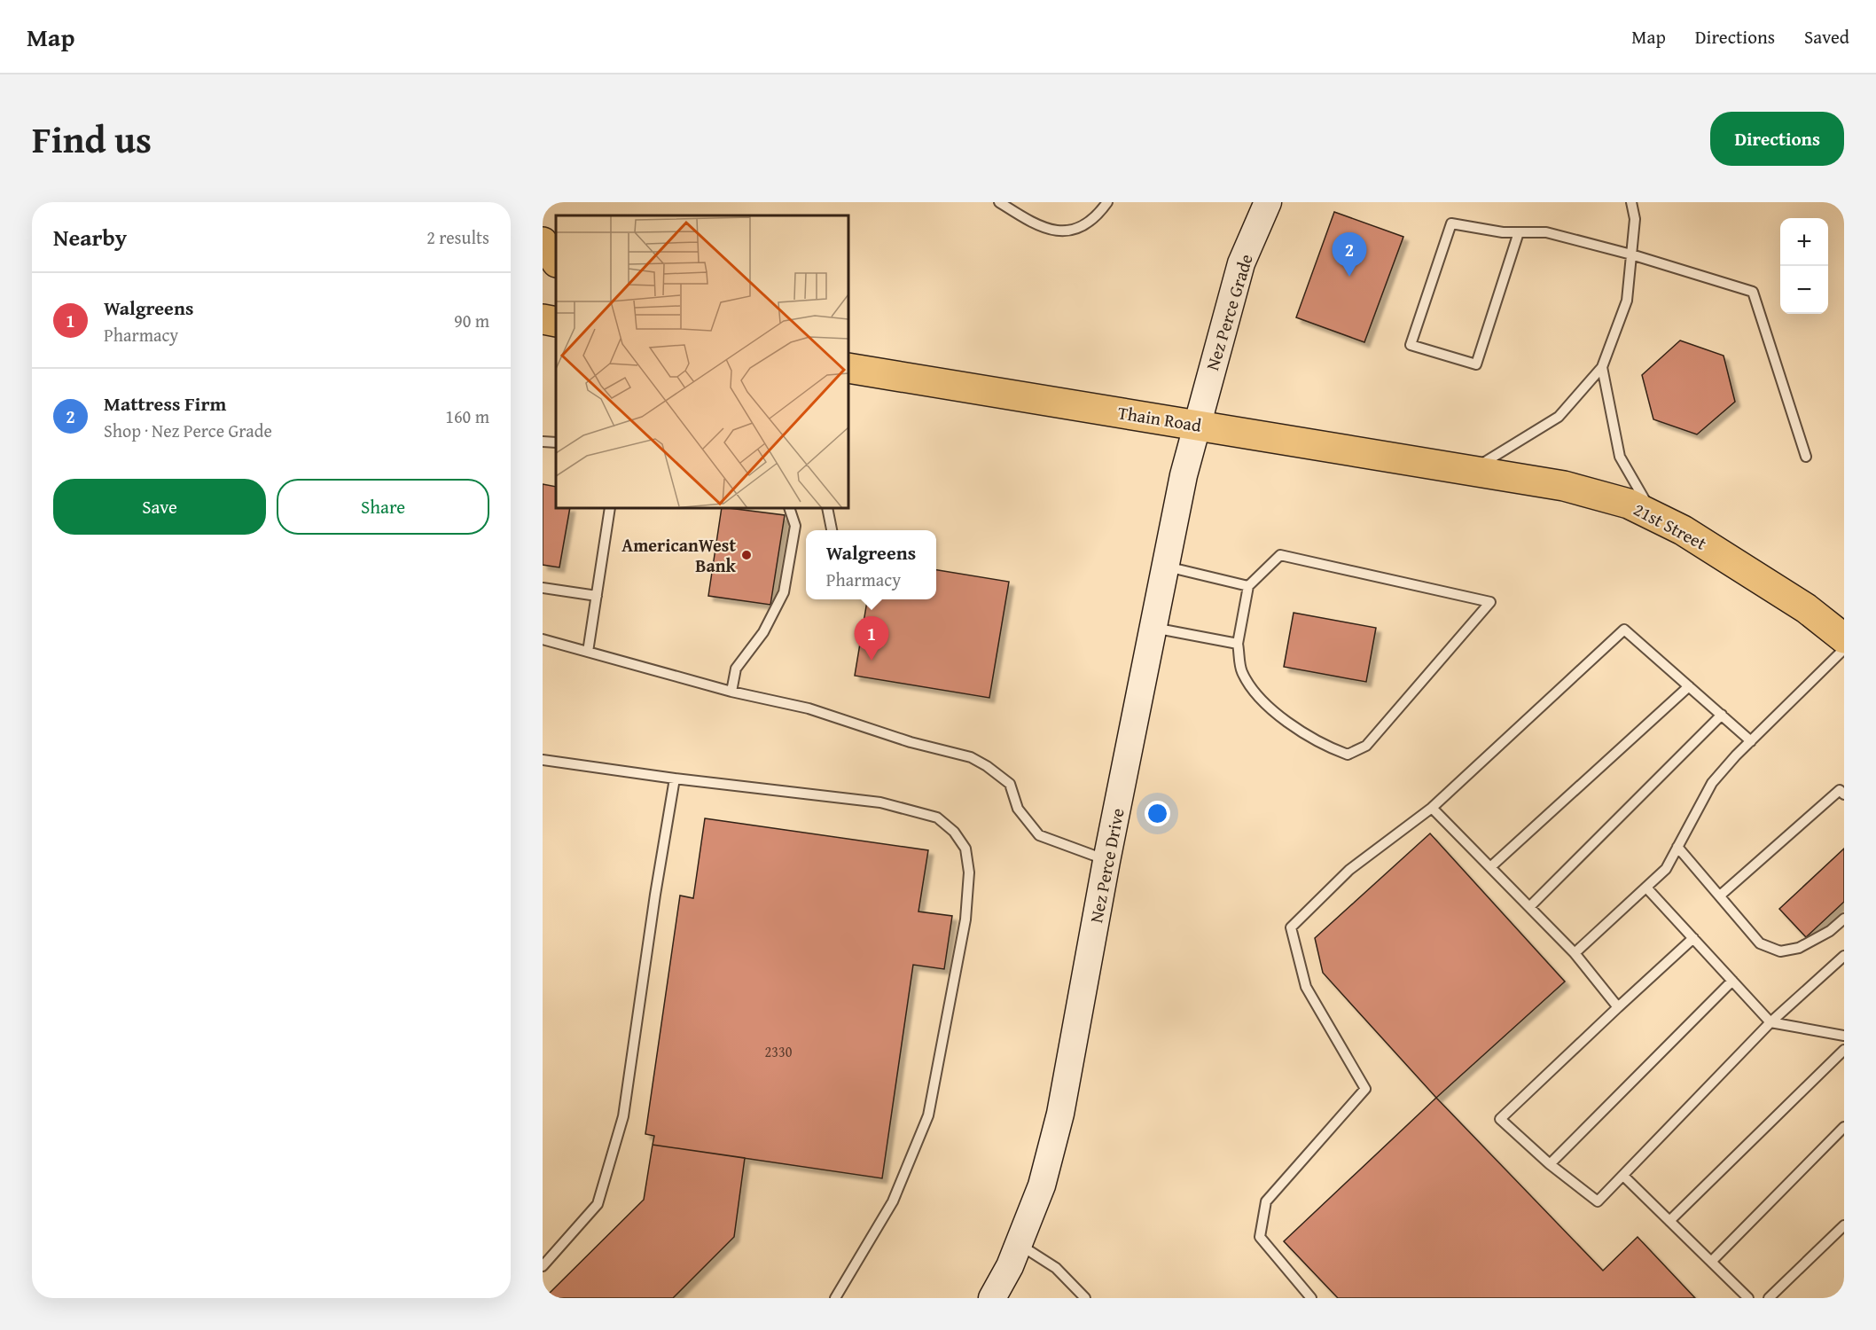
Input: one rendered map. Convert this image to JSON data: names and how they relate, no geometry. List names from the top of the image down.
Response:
{
  "streets": {
    "main road": ["Thain Road", "21st Street"],
    "street": ["Nez Perce Grade", "Nez Perce Drive"]
  },
  "crossings": [
    ["Nez Perce Grade", "Thain Road"],
    ["Nez Perce Grade", "Nez Perce Drive"],
    ["Thain Road", "21st Street"],
    ["Thain Road", "Nez Perce Drive"]
  ],
  "places": ["AmericanWest Bank"],
  "house_numbers": ["2330"],
  "page": {
    "header": "Map",
    "nav": ["Map", "Directions", "Saved"],
    "title": "Find us",
    "buttons": [
      "Directions",
      ["Save", "Share"]
    ],
    "heading": ["Nearby", "2 results"],
    "map_buttons": ["+", "−"],
    "pins": ["2", "1"],
    "list": [
      {
        "mark": "1",
        "name": "Walgreens",
        "note": "Pharmacy",
        "value": "90 m"
      },
      {
        "mark": "2",
        "name": "Mattress Firm",
        "note": "Shop · Nez Perce Grade",
        "value": "160 m"
      }
    ],
    "popup": ["Walgreens", "Pharmacy"]
  }
}
